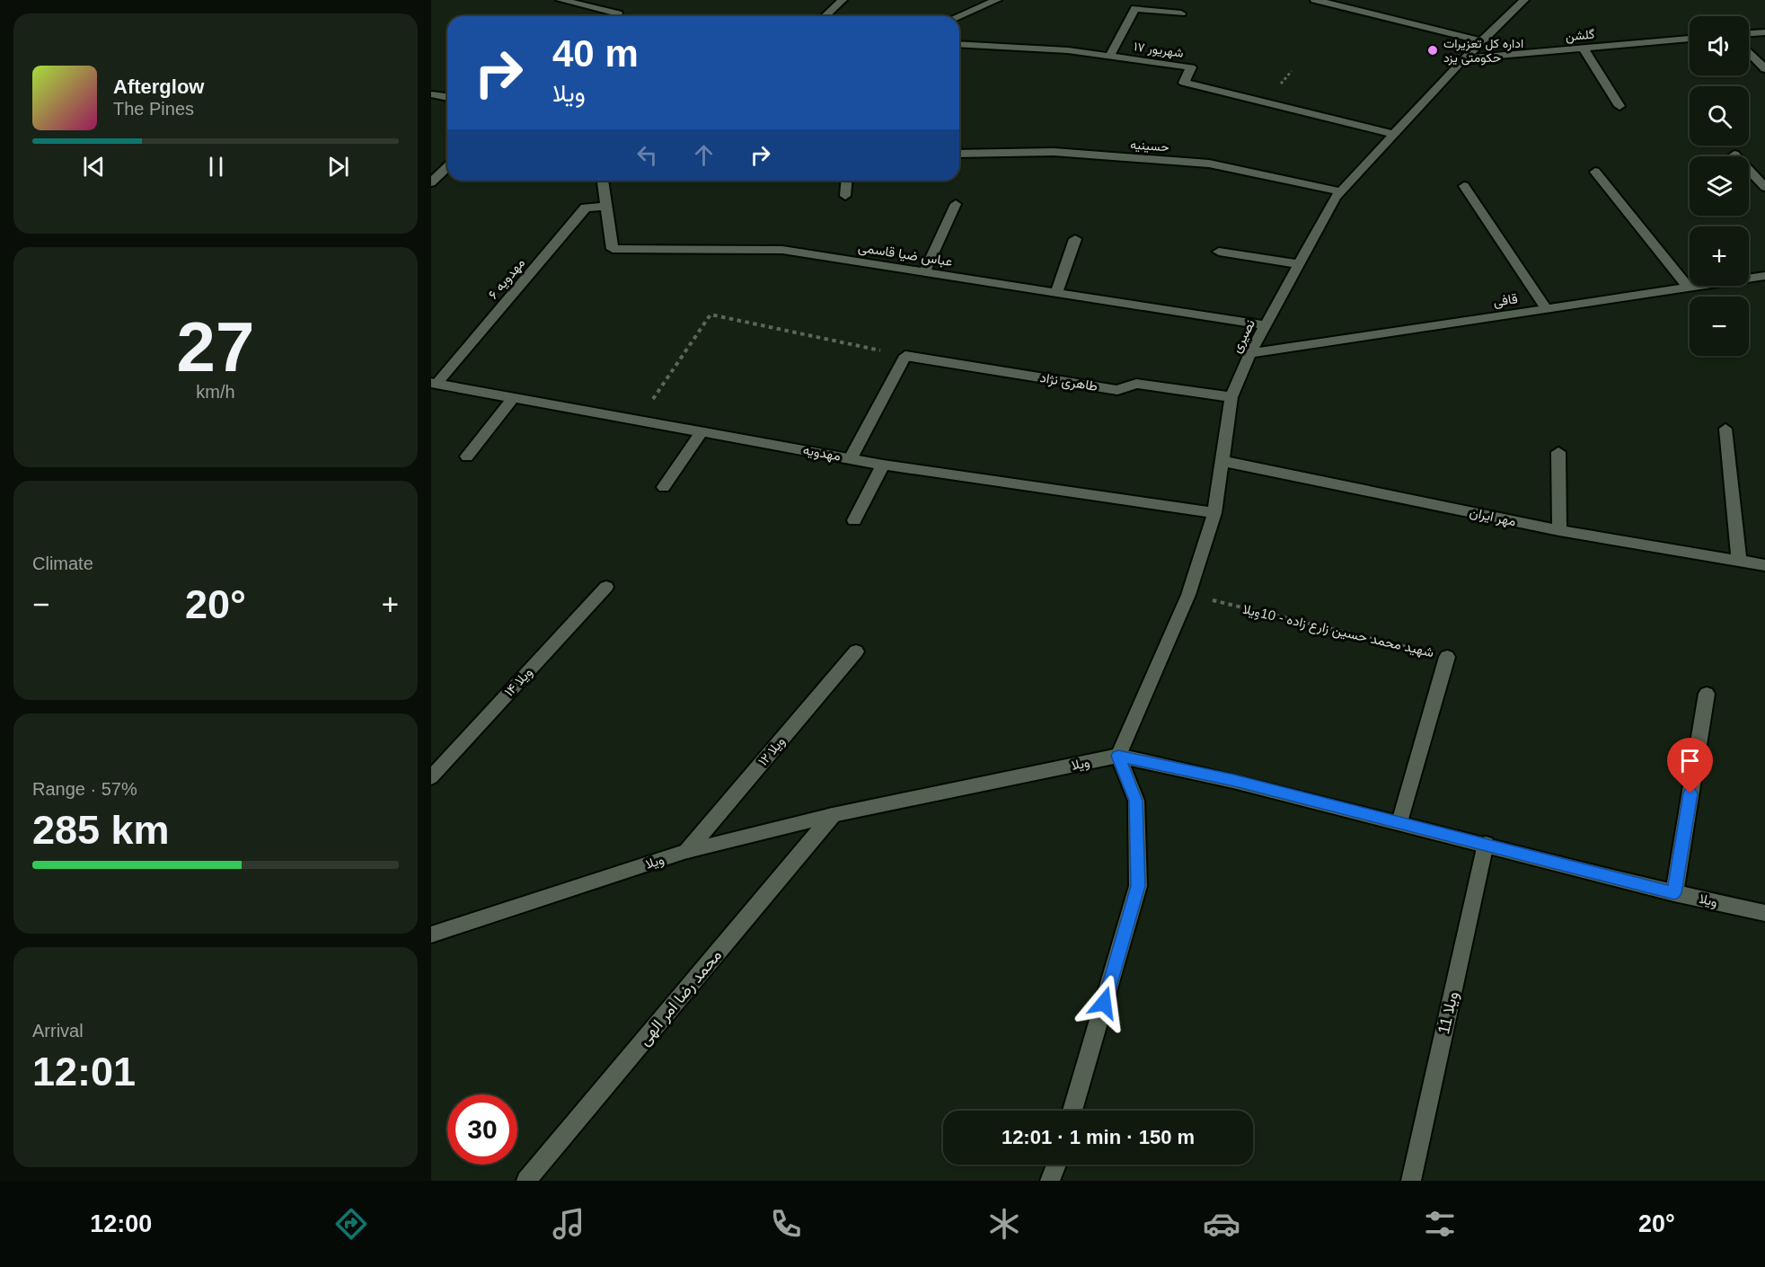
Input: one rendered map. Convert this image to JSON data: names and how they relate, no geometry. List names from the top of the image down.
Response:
{
  "streets": {
    "street": [
      "گلشن",
      "۱۷ شهریور",
      "حسینیه",
      "عباس ضیا قاسمی",
      "مهدویه ۶",
      "قافی",
      "نصیری",
      "طاهری نژاد",
      "مهدویه",
      "مهر ایران",
      "شهید محمد حسین زارع زاده - 10ویلا",
      "ویلا ۱۴",
      "ویلا ۱۲",
      "ویلا",
      "محمد رضا امر الهی",
      "ویلا 11"
    ]
  },
  "crossings": [
    ["گلشن", "نصیری"],
    ["۱۷ شهریور", "نصیری"],
    ["حسینیه", "نصیری"],
    ["عباس ضیا قاسمی", "مهدویه ۶"],
    ["عباس ضیا قاسمی", "نصیری"],
    ["مهدویه ۶", "مهدویه"],
    ["قافی", "نصیری"],
    ["نصیری", "طاهری نژاد"],
    ["نصیری", "مهدویه"],
    ["نصیری", "مهر ایران"],
    ["نصیری", "شهید محمد حسین زارع زاده - 10ویلا"],
    ["نصیری", "ویلا"],
    ["شهید محمد حسین زارع زاده - 10ویلا", "ویلا"],
    ["ویلا ۱۲", "ویلا"],
    ["ویلا", "محمد رضا امر الهی"],
    ["ویلا", "ویلا 11"]
  ],
  "places": ["اداره کل تعزیرات حکومتی یزد"],
  "page": {
    "map_buttons": ["+", "−"],
    "turn": ["40 m", "ویلا"],
    "song": ["Afterglow", "The Pines"],
    "tile": [
      ["27", "km/h"],
      "Climate",
      ["Range · 57%", "285 km"],
      ["Arrival", "12:01"]
    ],
    "heat": ["−", "20°", "+"],
    "limit": "30",
    "trip": "12:01 · 1 min · 150 m",
    "tabs": ["12:00", "20°"]
  }
}
